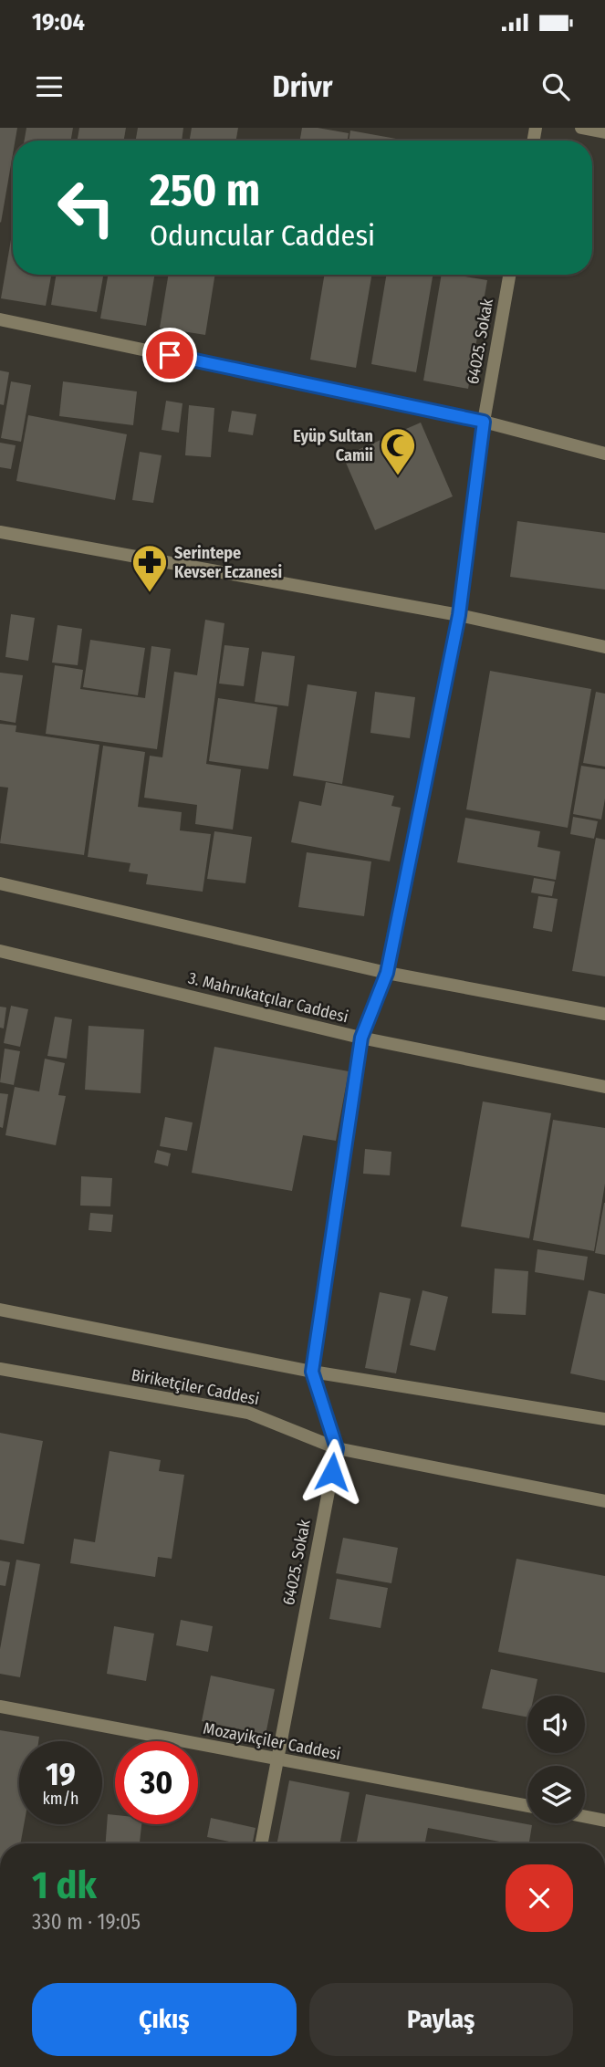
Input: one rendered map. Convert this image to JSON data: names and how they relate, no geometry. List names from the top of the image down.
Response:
{
  "streets": {
    "street": [
      "64025. Sokak",
      "3. Mahrukatçılar Caddesi",
      "Biriketçiler Caddesi",
      "Mozayikçiler Caddesi"
    ]
  },
  "crossings": [
    ["64025. Sokak", "3. Mahrukatçılar Caddesi"],
    ["64025. Sokak", "Biriketçiler Caddesi"],
    ["64025. Sokak", "Mozayikçiler Caddesi"]
  ],
  "places": {
    "mosque": ["Eyüp Sultan Camii"],
    "pharmacy": ["Serintepe Kevser Eczanesi"]
  },
  "page": {
    "status": "19:04",
    "header": "Drivr",
    "turn": ["250 m", "Oduncular Caddesi"],
    "speed": "19 km/h",
    "limit": "30",
    "heading": ["1 dk", "330 m · 19:05"],
    "buttons": ["Çıkış", "Paylaş"]
  }
}
